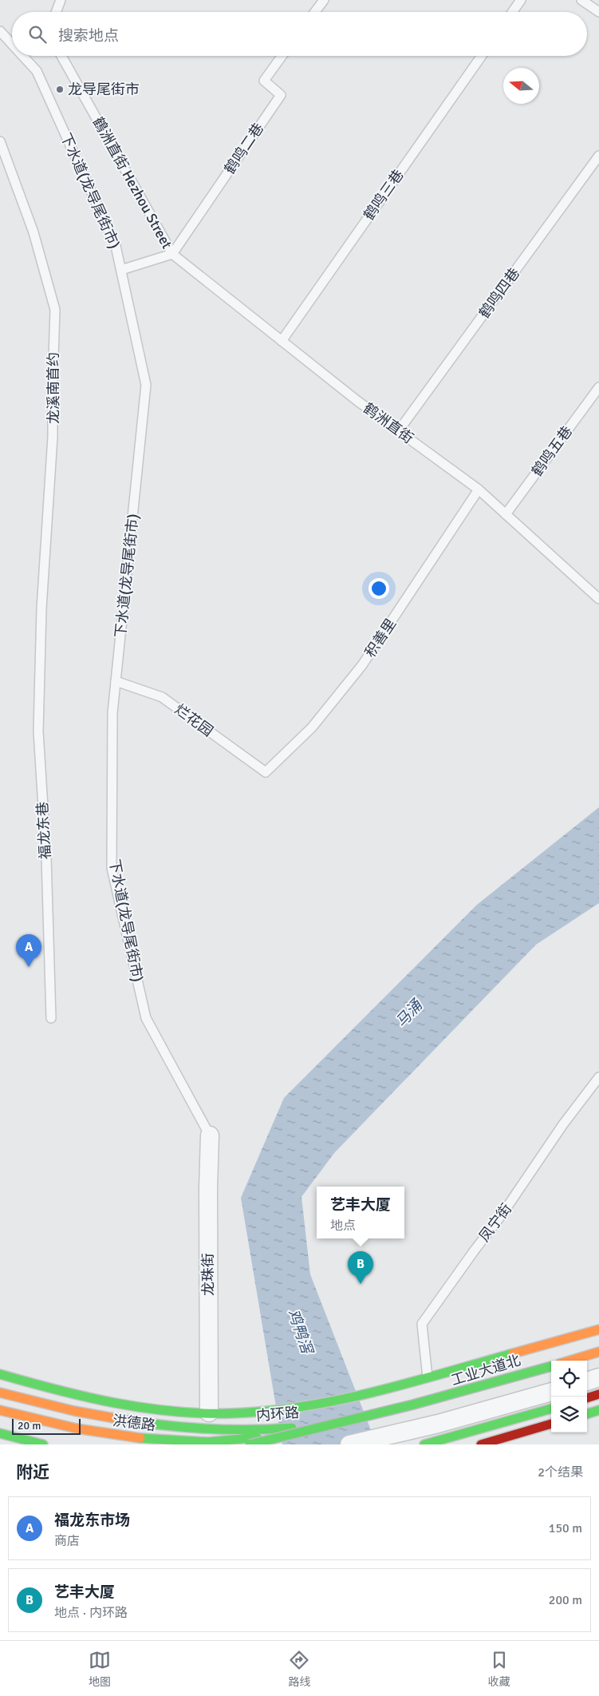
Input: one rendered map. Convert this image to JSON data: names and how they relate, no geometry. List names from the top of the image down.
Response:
{
  "streets": {
    "main road": ["工业大道北", "内环路", "洪德路"],
    "street": ["龙珠街"],
    "lane": [
      "鹤鸣二巷",
      "鶴洲直街 Hezhou Street",
      "下水道(龙导尾街市)",
      "鹤鸣三巷",
      "鹤鸣四巷",
      "龙溪南首约",
      "鹤洲直街",
      "鹤鸣五巷",
      "积善里",
      "烂花园",
      "福龙东巷",
      "凤宁街"
    ]
  },
  "crossings": [
    ["鹤鸣二巷", "鶴洲直街 Hezhou Street"],
    ["鹤鸣二巷", "鹤洲直街"],
    ["鶴洲直街 Hezhou Street", "鹤洲直街"],
    ["下水道(龙导尾街市)", "烂花园"],
    ["下水道(龙导尾街市)", "龙珠街"],
    ["鹤鸣三巷", "鹤洲直街"],
    ["鹤鸣四巷", "鹤洲直街"],
    ["龙溪南首约", "福龙东巷"],
    ["鹤洲直街", "鹤鸣五巷"],
    ["鹤洲直街", "积善里"],
    ["积善里", "烂花园"],
    ["工业大道北", "内环路"],
    ["工业大道北", "洪德路"],
    ["内环路", "洪德路"]
  ],
  "water": ["马涌", "鸡鸭滘"],
  "places": ["龙导尾街市"],
  "scale_bar": "20 m",
  "north": "left",
  "page": {
    "search": "搜索地点",
    "pins": ["A", "B"],
    "popup": ["艺丰大厦", "地点"],
    "scale": "20 m",
    "heading": ["附近", "2个结果"],
    "list": [
      {
        "mark": "A",
        "name": "福龙东市场",
        "note": "商店",
        "value": "150 m"
      },
      {
        "mark": "B",
        "name": "艺丰大厦",
        "note": "地点 · 内环路",
        "value": "200 m"
      }
    ],
    "nav": ["地图", "路线", "收藏"]
  }
}
